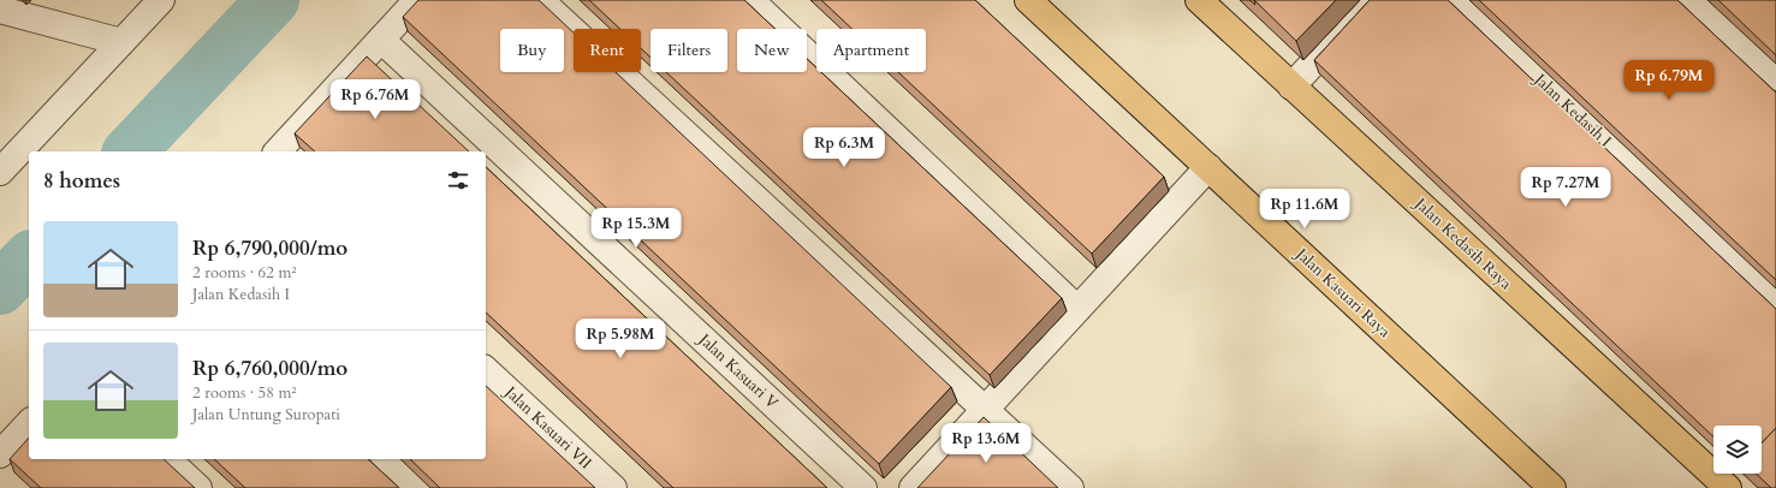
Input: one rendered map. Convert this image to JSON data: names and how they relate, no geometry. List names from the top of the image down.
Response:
{
  "streets": {
    "main road": ["Jalan Kedasih Raya", "Jalan Kasuari Raya"],
    "street": ["Jalan Kedasih I", "Jalan Kasuari V", "Jalan Kasuari VII"]
  },
  "page": {
    "chip": [
      "Buy",
      "Rent",
      "Filters",
      "New",
      "Apartment"
    ],
    "price": [
      "Rp 6.79M",
      "Rp 6.76M",
      "Rp 6.3M",
      "Rp 7.27M",
      "Rp 11.6M",
      "Rp 15.3M",
      "Rp 5.98M",
      "Rp 13.6M"
    ],
    "heading": "8 homes",
    "list": [
      {
        "name": "Rp 6,790,000/mo",
        "note": "2 rooms · 62 m² · Jalan Kedasih I"
      },
      {
        "name": "Rp 6,760,000/mo",
        "note": "2 rooms · 58 m² · Jalan Untung Suropati"
      }
    ]
  }
}
